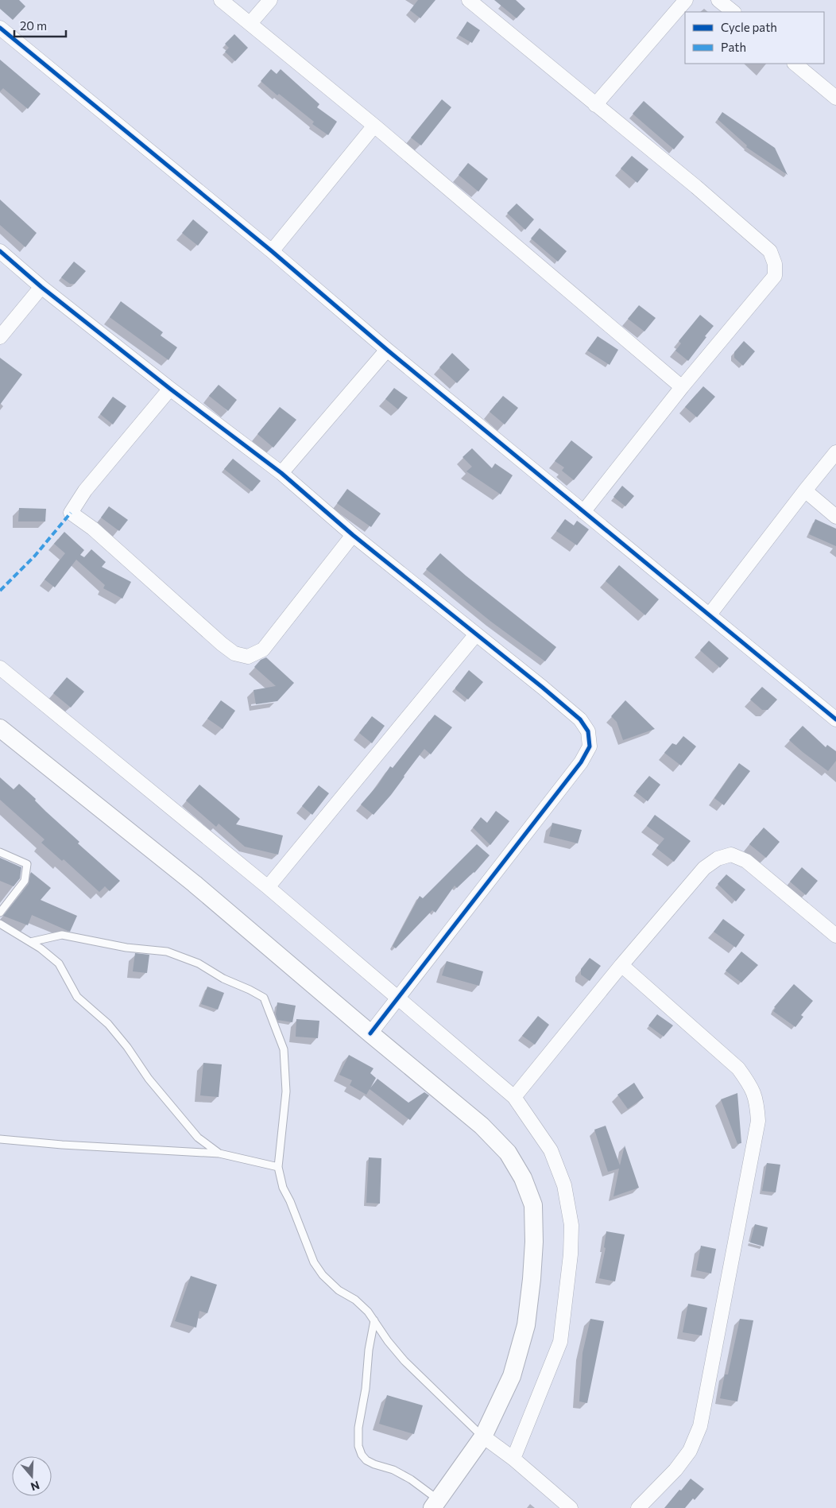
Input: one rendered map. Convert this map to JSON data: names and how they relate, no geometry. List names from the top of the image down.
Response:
{
  "legend": ["Cycle path", "Path"],
  "scale_bar": "20 m",
  "north": "bottom"
}
